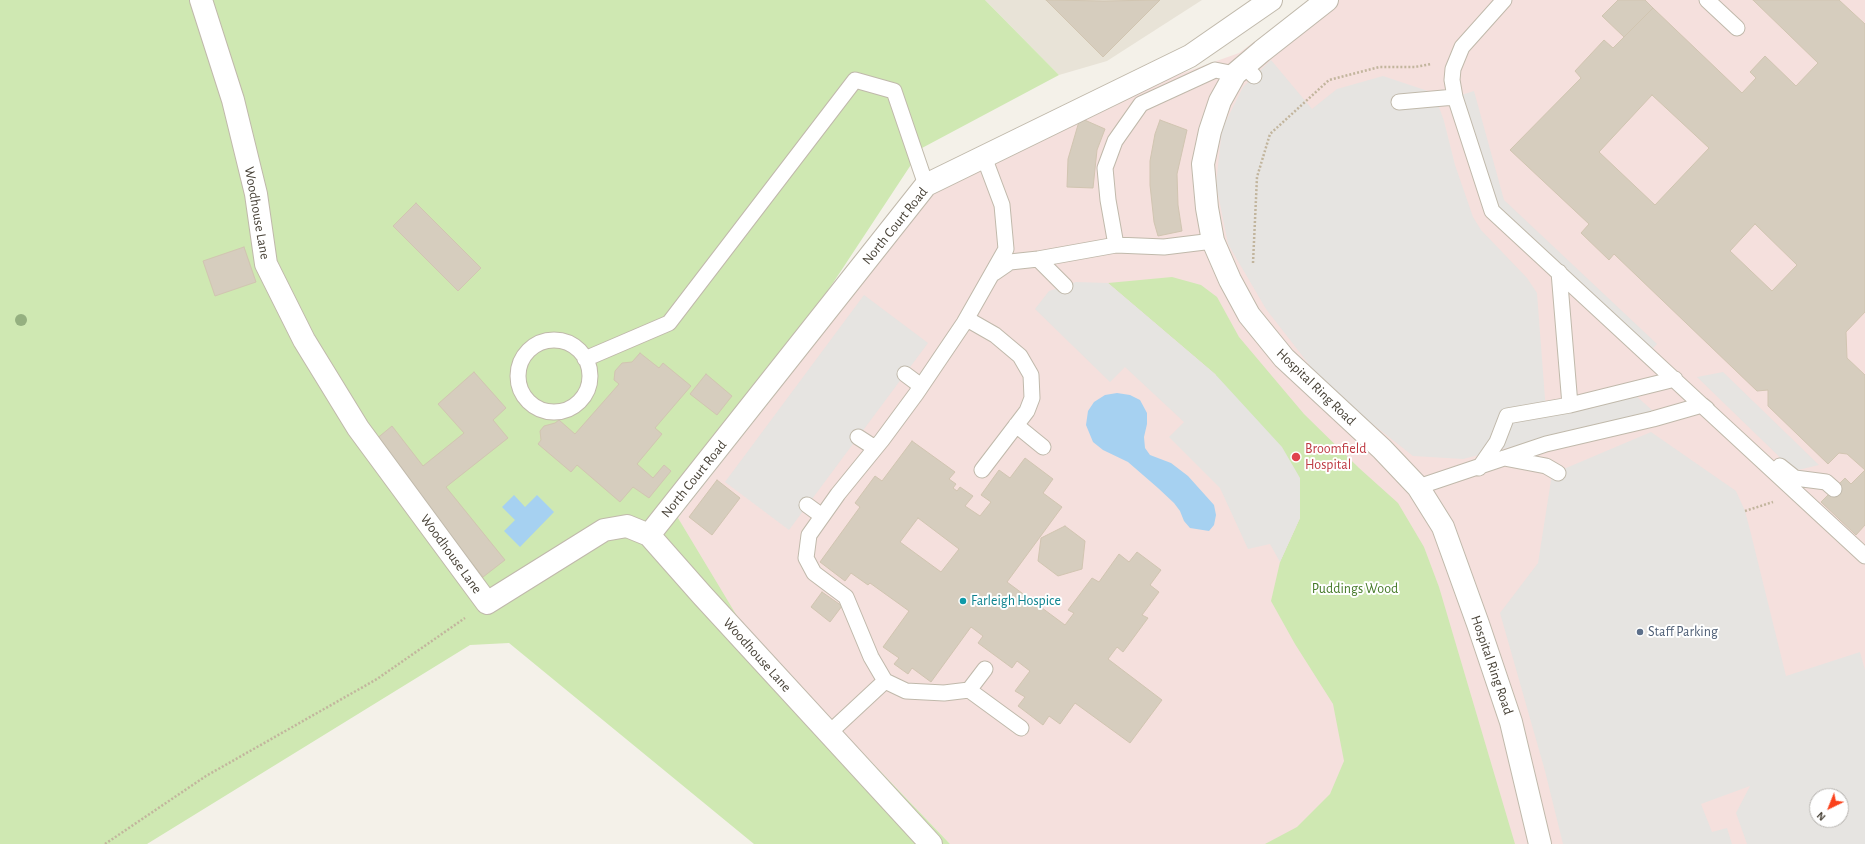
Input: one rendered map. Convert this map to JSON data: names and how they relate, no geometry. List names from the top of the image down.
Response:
{
  "streets": {
    "street": ["Woodhouse Lane", "North Court Road", "Hospital Ring Road"]
  },
  "crossings": [
    ["Woodhouse Lane", "North Court Road"]
  ],
  "parks": ["Puddings Wood"],
  "places": ["Broomfield Hospital", "Farleigh Hospice", "Staff Parking"],
  "north": "bottom left"
}
